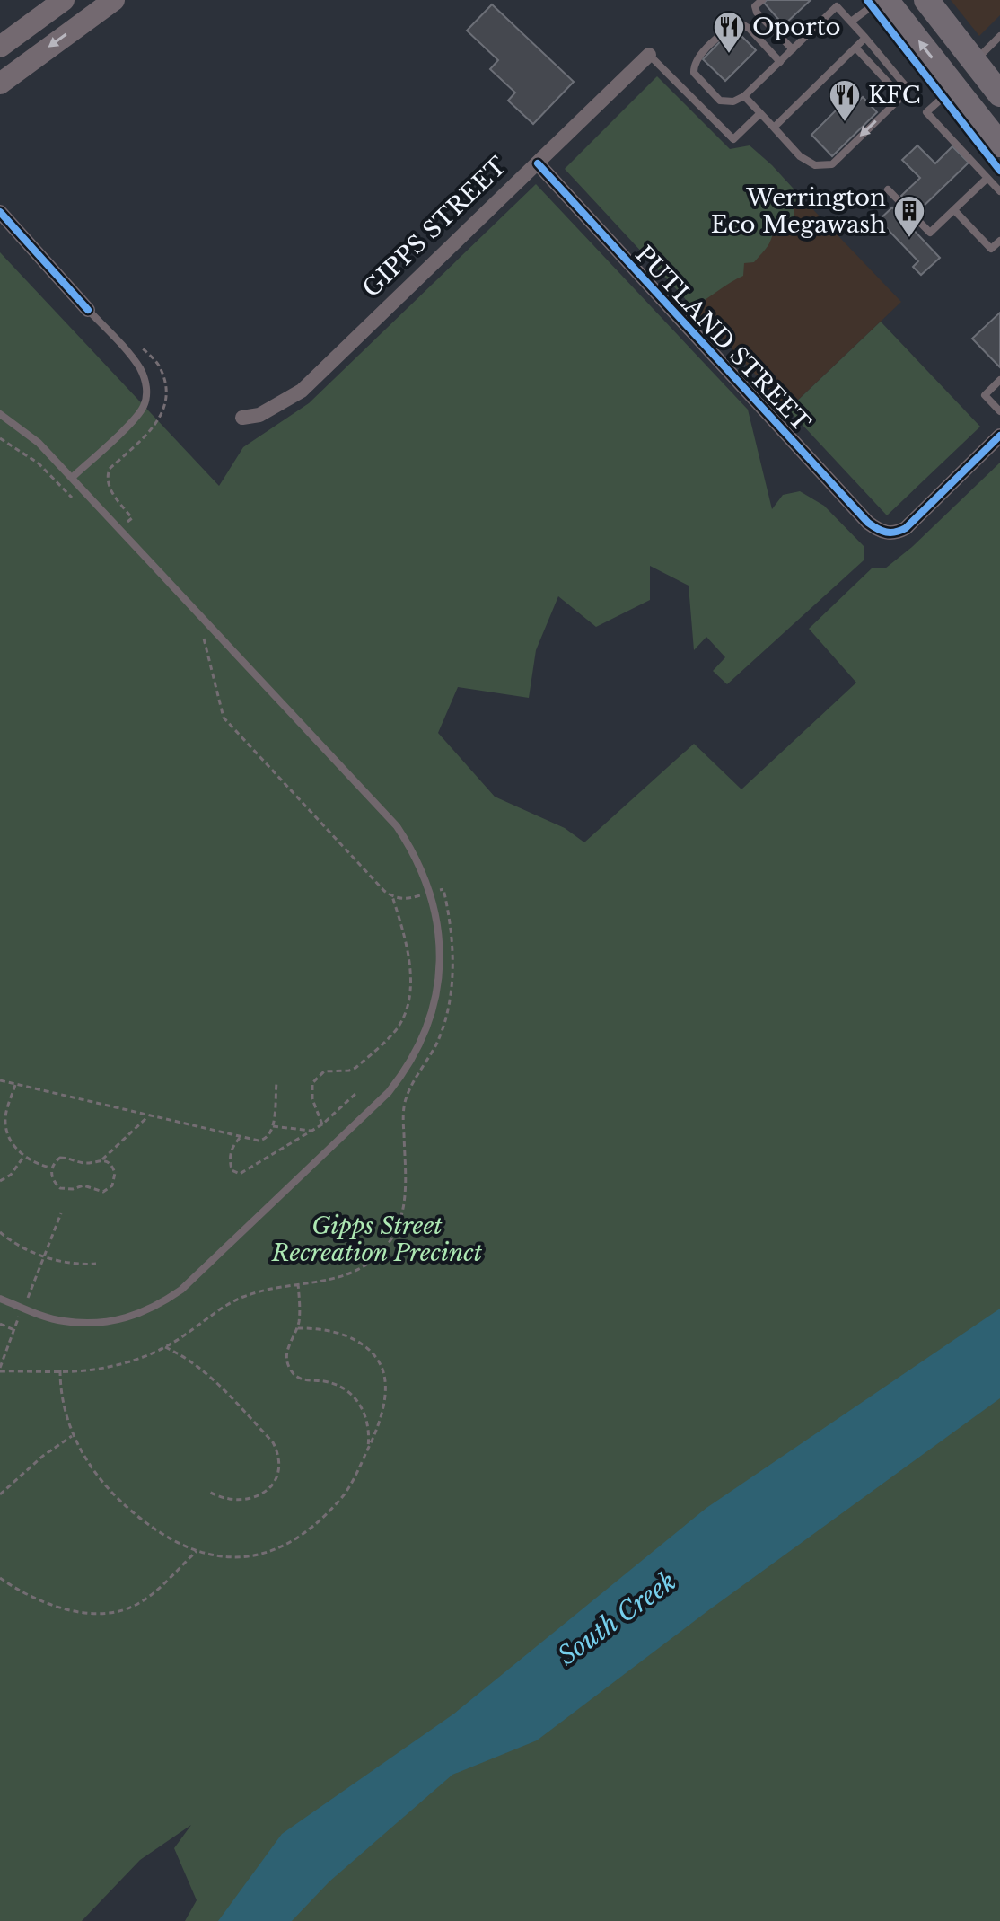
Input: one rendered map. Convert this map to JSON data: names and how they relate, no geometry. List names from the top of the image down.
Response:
{
  "streets": {
    "street": ["GIPPS STREET", "PUTLAND STREET"]
  },
  "crossings": [
    ["GIPPS STREET", "PUTLAND STREET"]
  ],
  "water": ["South Creek"],
  "parks": ["Gipps Street Recreation Precinct"],
  "places": {
    "restaurant": ["Oporto", "KFC"],
    "building": ["Werrington Eco Megawash"]
  }
}
